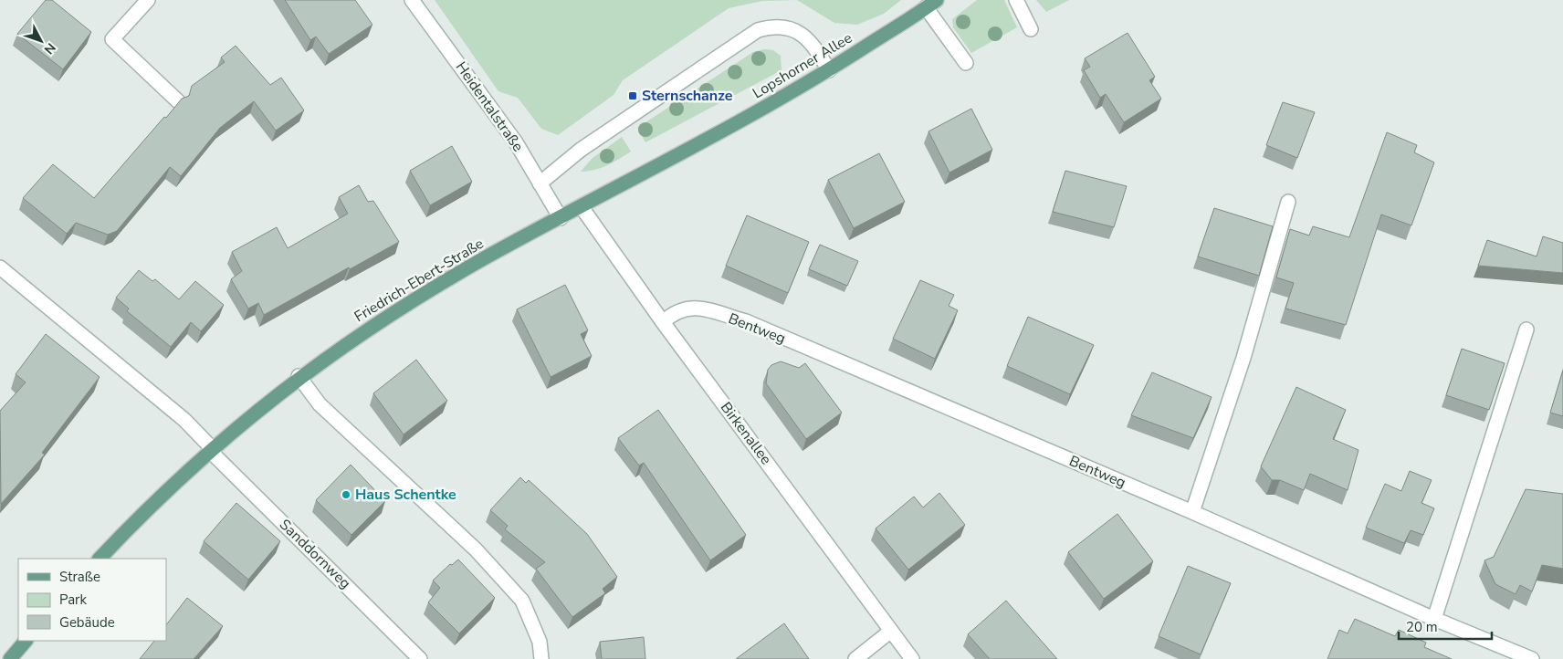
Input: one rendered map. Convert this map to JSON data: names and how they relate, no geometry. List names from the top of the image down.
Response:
{
  "streets": {
    "main road": ["Lopshorner Allee", "Friedrich-Ebert-Straße"],
    "street": [
      "Heidentalstraße",
      "Bentweg",
      "Birkenallee",
      "Sanddornweg"
    ]
  },
  "crossings": [
    ["Lopshorner Allee", "Heidentalstraße"],
    ["Lopshorner Allee", "Friedrich-Ebert-Straße"],
    ["Lopshorner Allee", "Birkenallee"],
    ["Heidentalstraße", "Friedrich-Ebert-Straße"],
    ["Friedrich-Ebert-Straße", "Sanddornweg"],
    ["Bentweg", "Birkenallee"]
  ],
  "places": {
    "transit": ["Sternschanze"],
    "other": ["Haus Schentke"]
  },
  "legend": ["Straße", "Park", "Gebäude"],
  "scale_bar": "20 m",
  "north": "bottom right"
}
